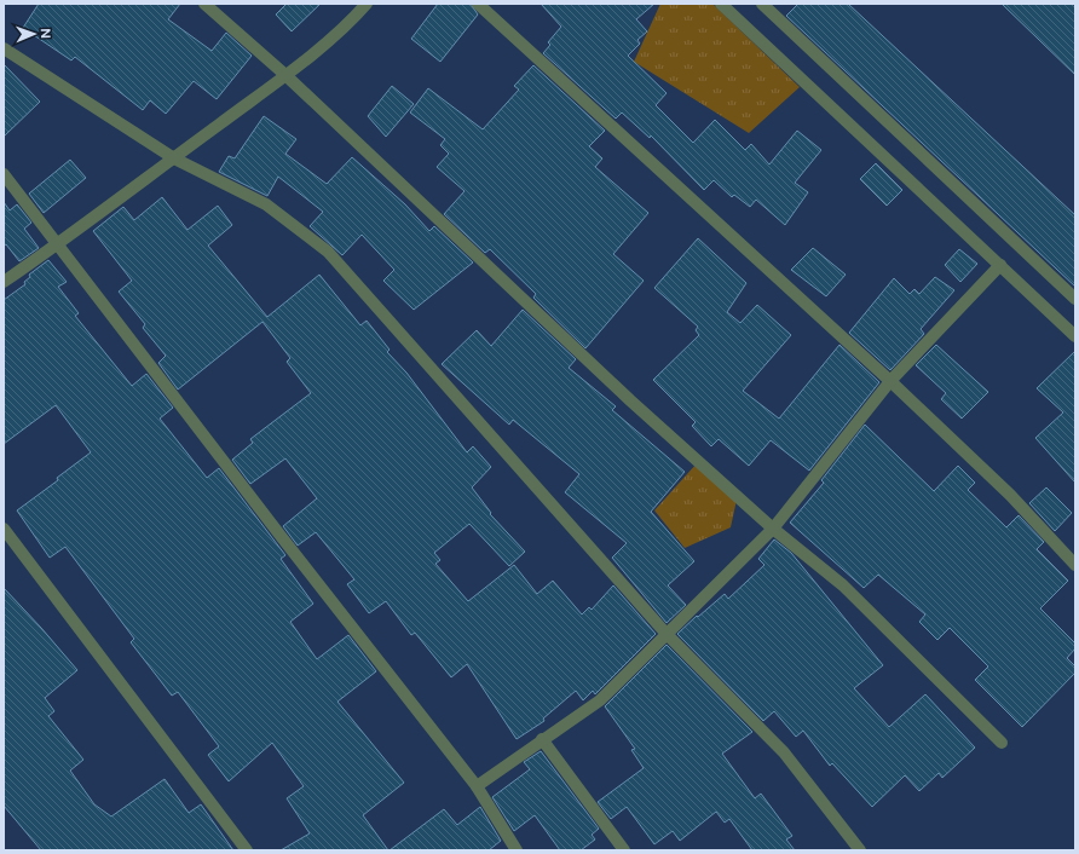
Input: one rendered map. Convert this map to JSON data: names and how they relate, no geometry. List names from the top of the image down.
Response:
{
  "north": "right"
}
